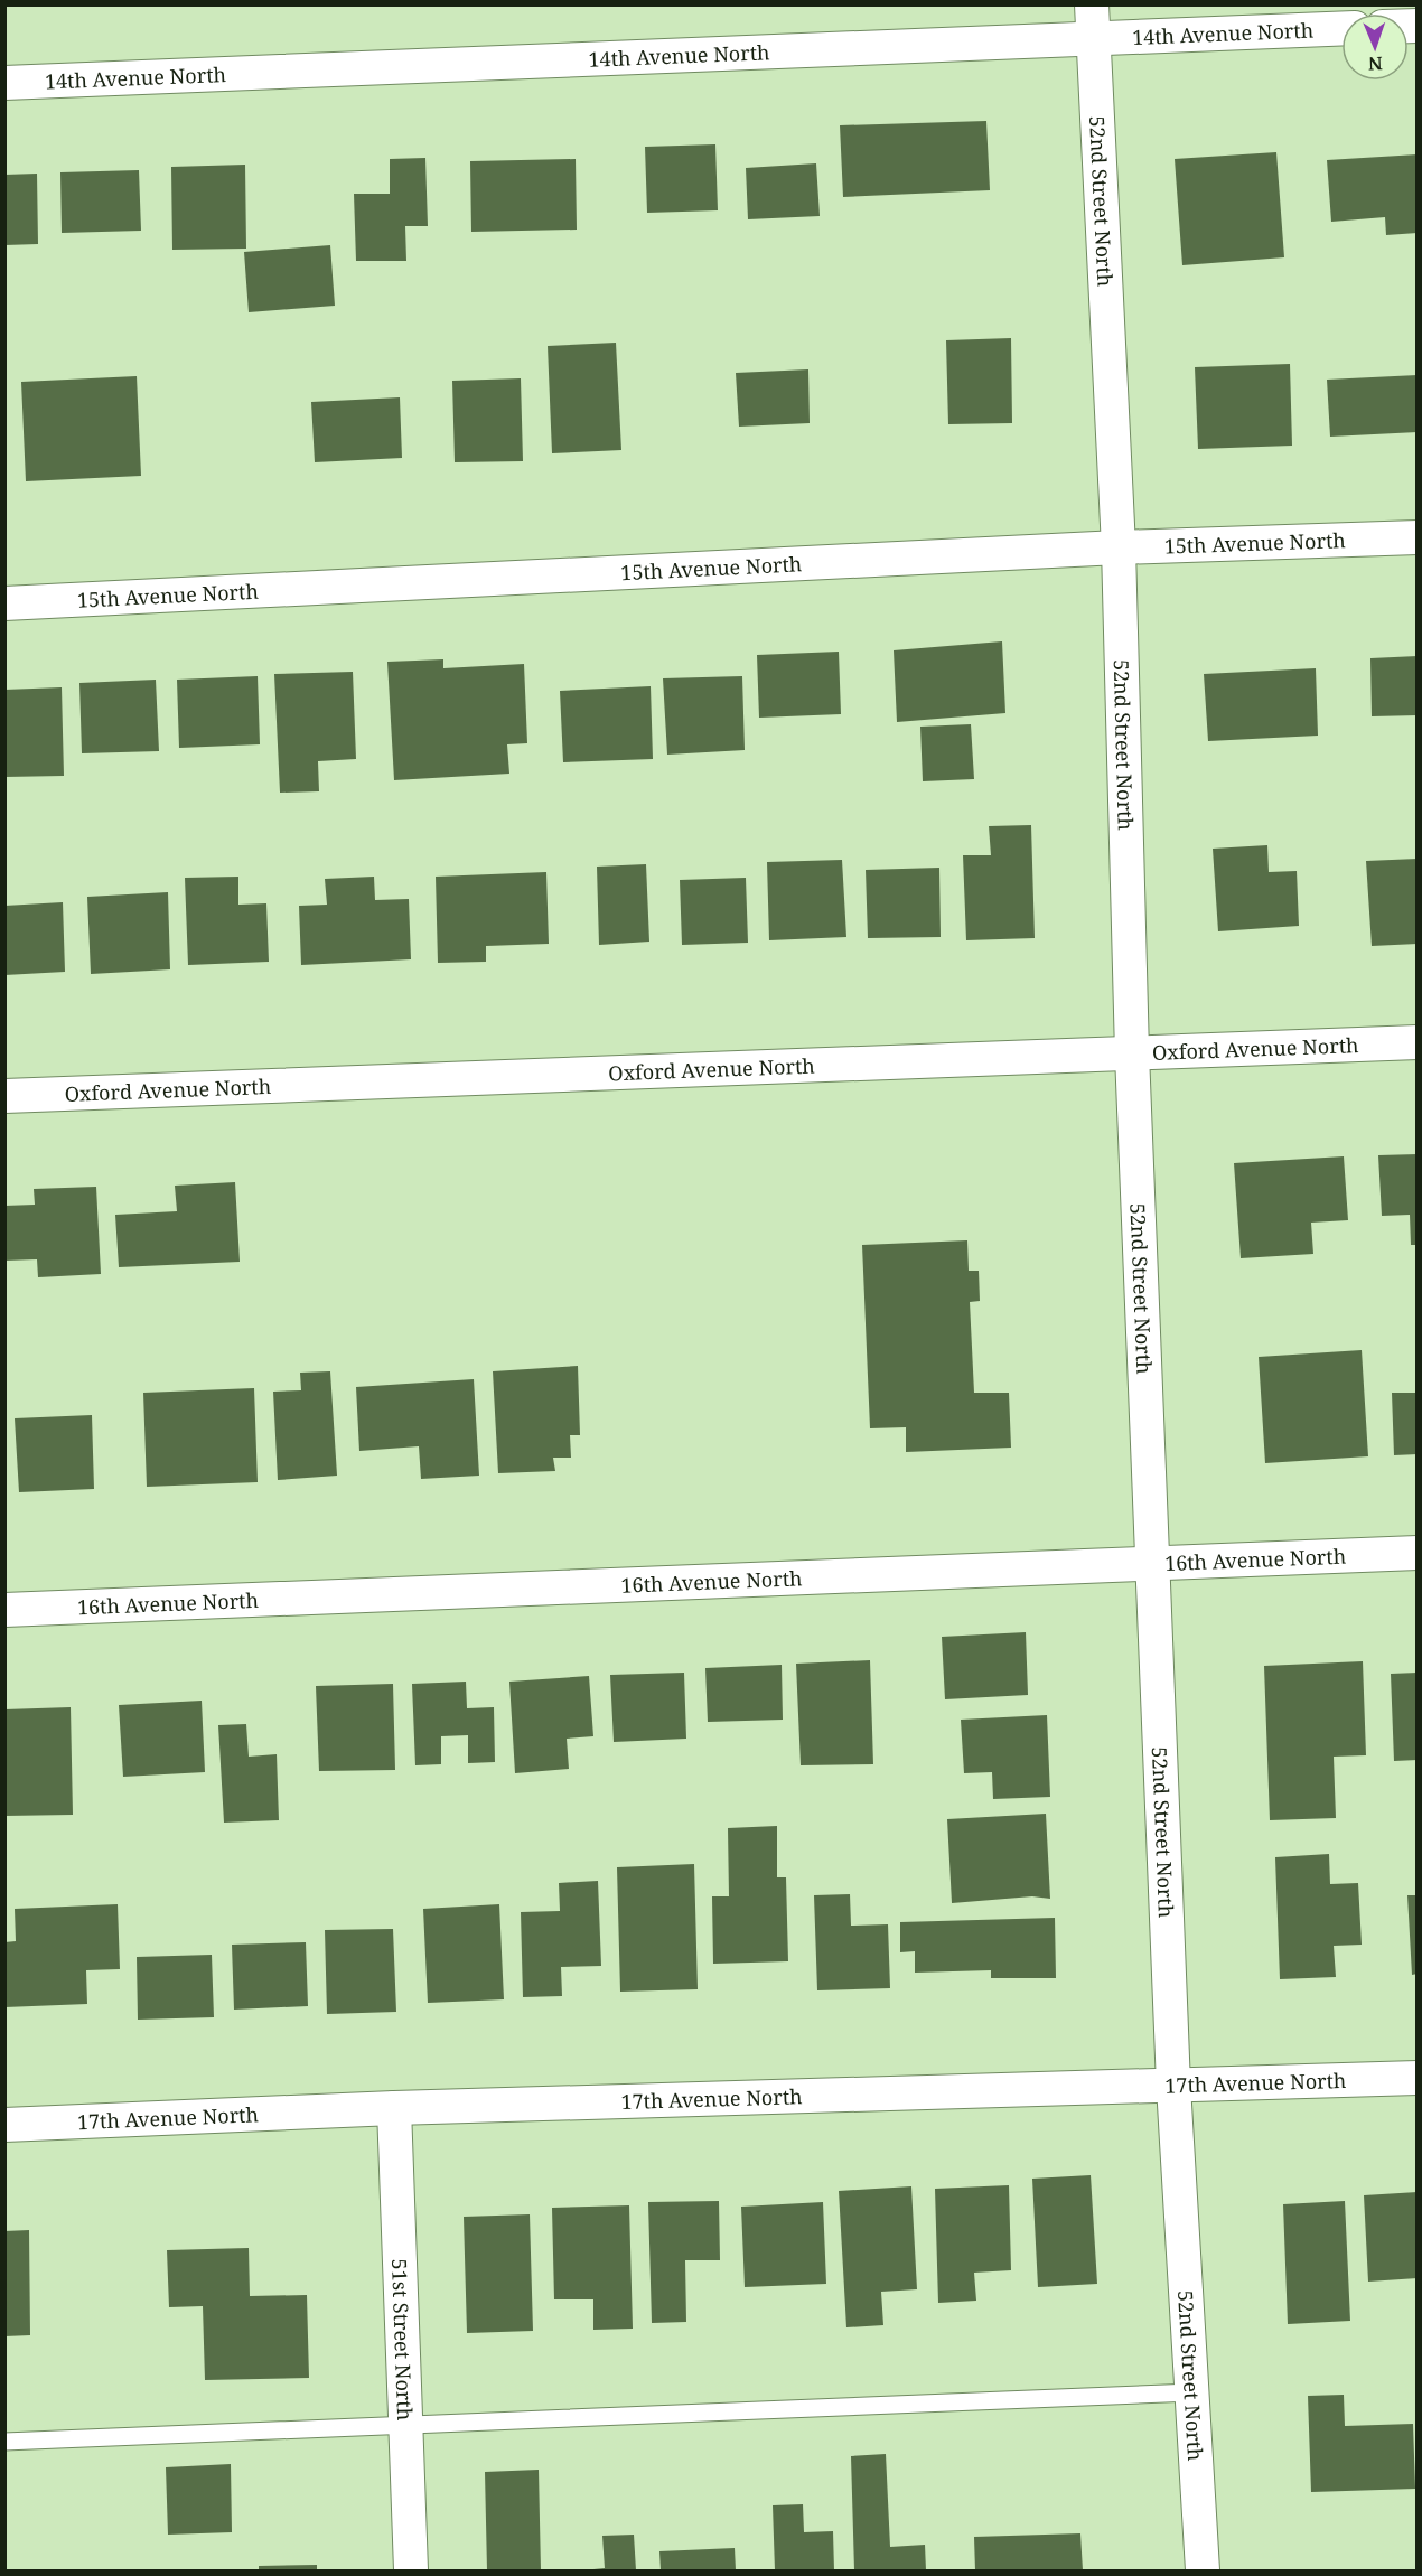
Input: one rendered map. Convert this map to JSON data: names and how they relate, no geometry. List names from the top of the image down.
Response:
{
  "streets": {
    "street": [
      "14th Avenue North",
      "52nd Street North",
      "15th Avenue North",
      "Oxford Avenue North",
      "16th Avenue North",
      "17th Avenue North",
      "51st Street North"
    ]
  },
  "crossings": [
    ["14th Avenue North", "52nd Street North"],
    ["52nd Street North", "15th Avenue North"],
    ["52nd Street North", "Oxford Avenue North"],
    ["52nd Street North", "16th Avenue North"],
    ["52nd Street North", "17th Avenue North"],
    ["17th Avenue North", "51st Street North"]
  ],
  "north": "bottom"
}
